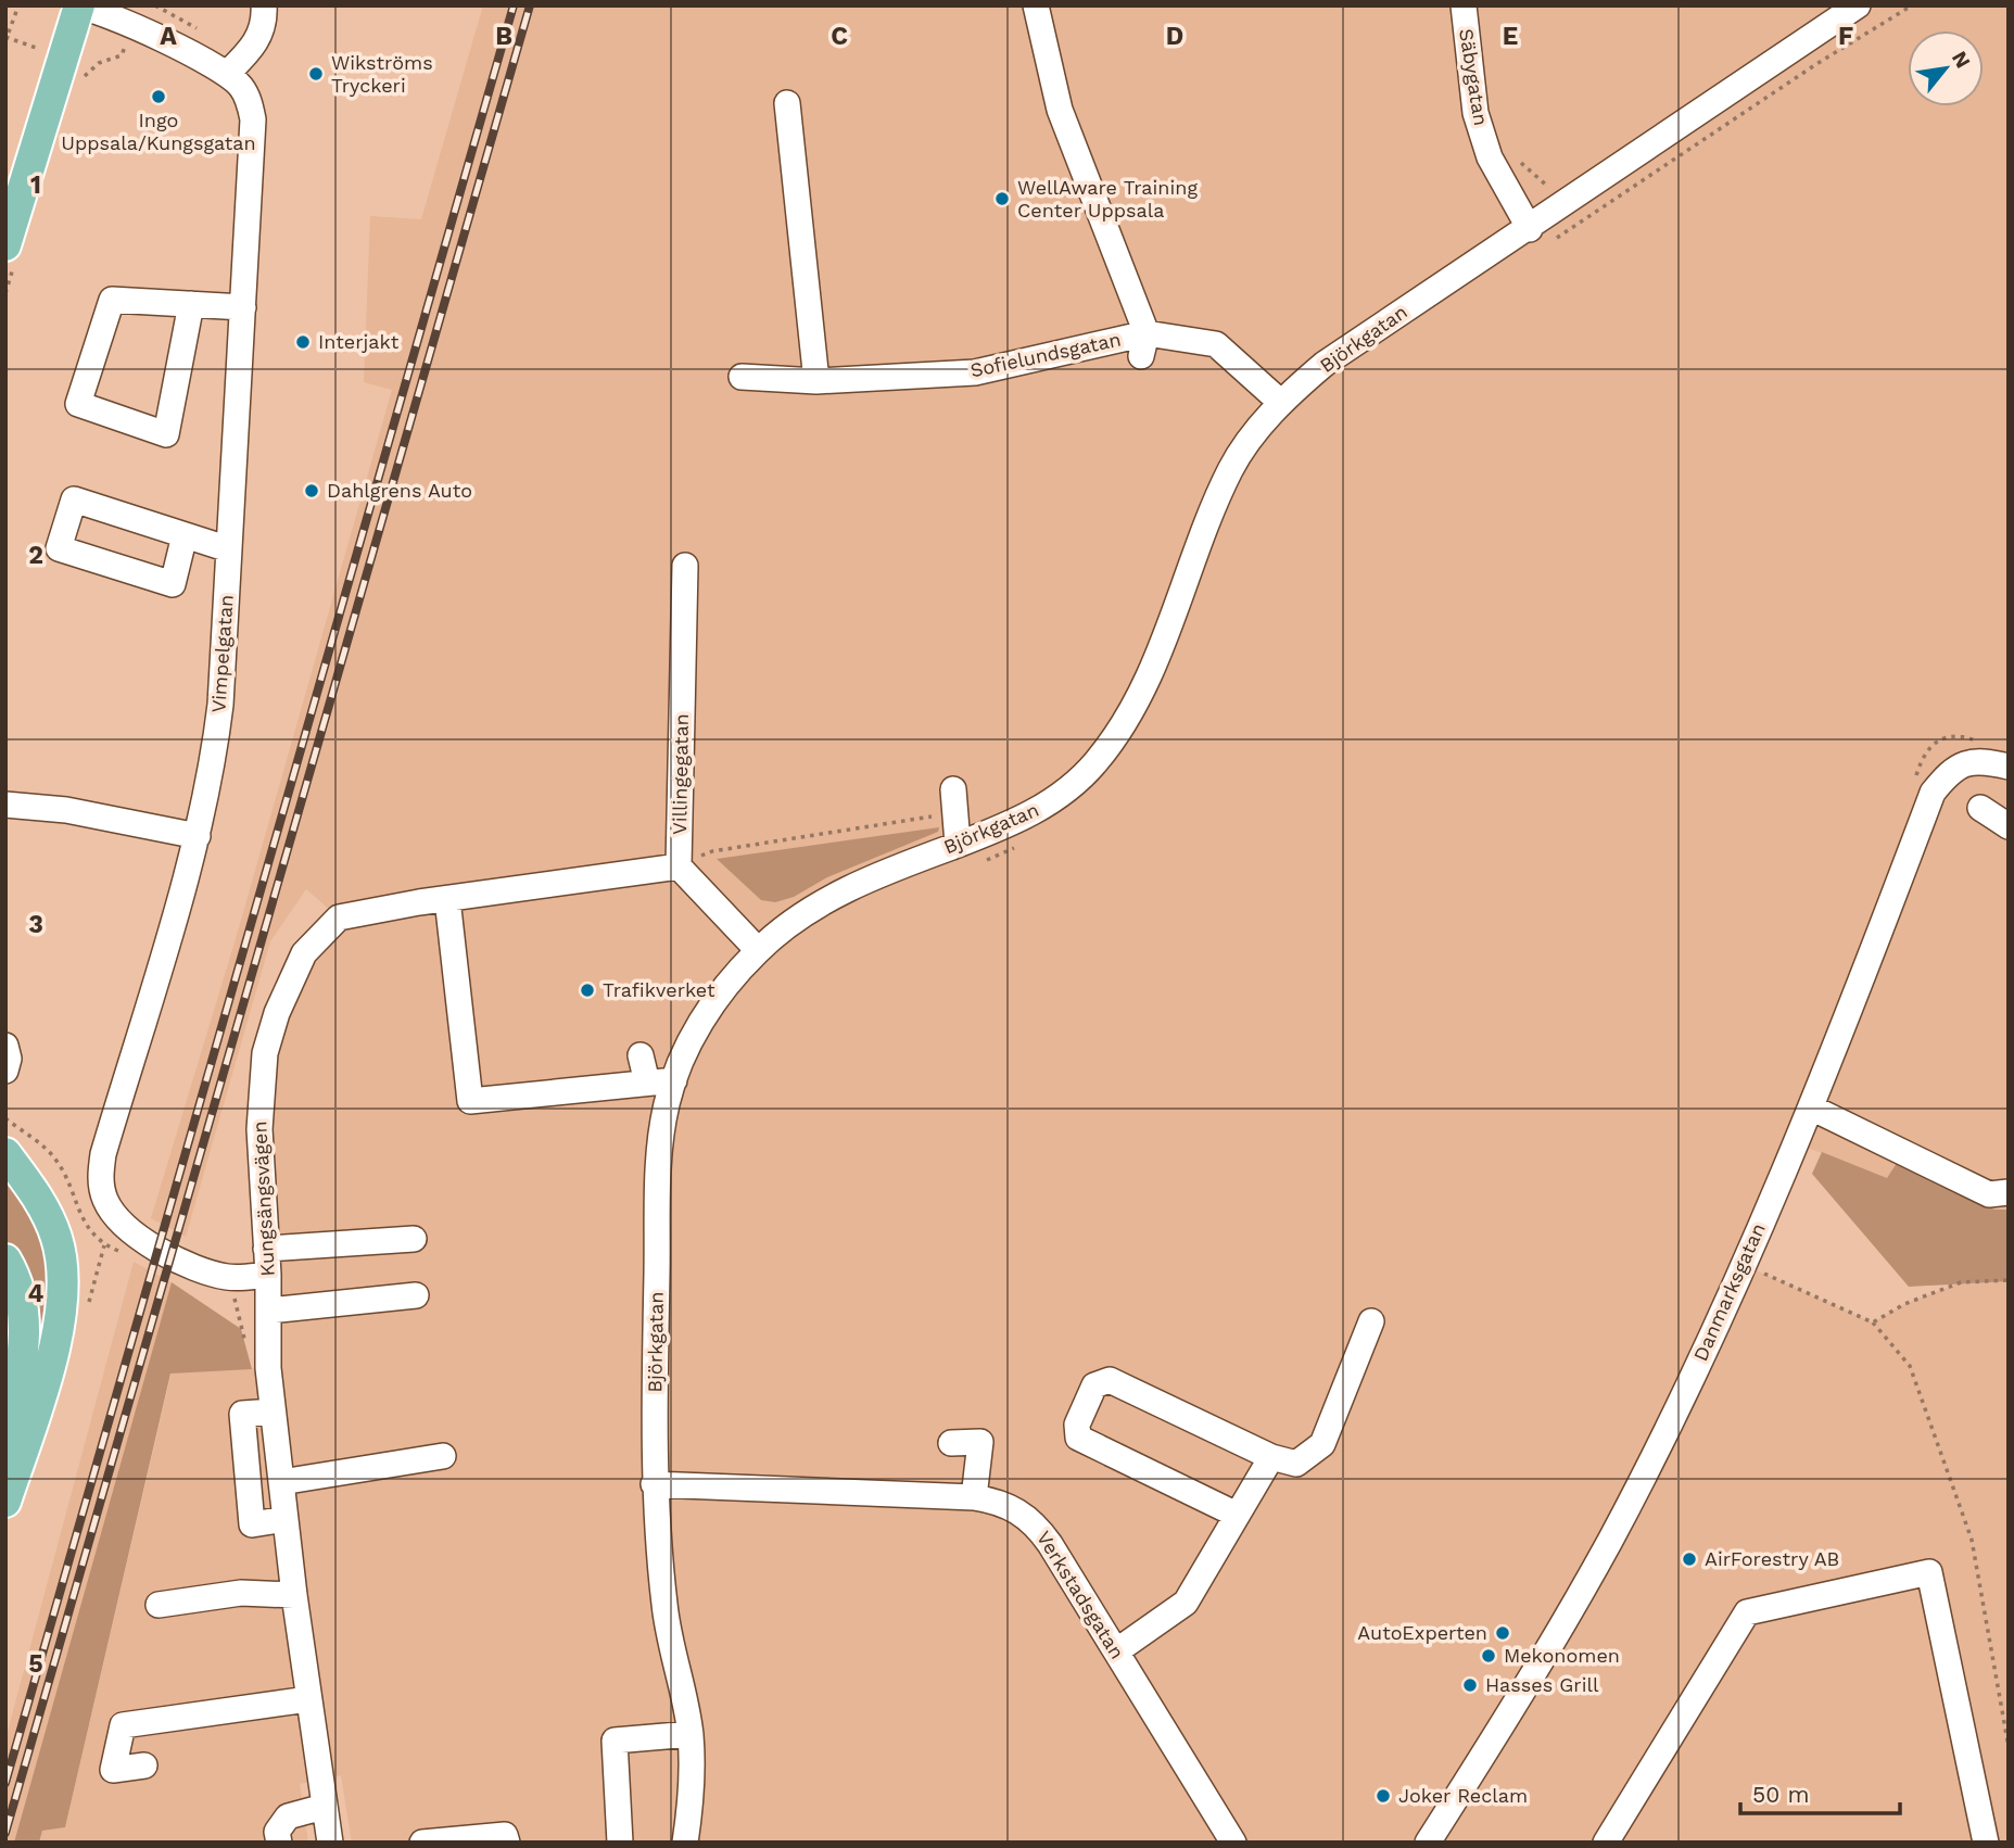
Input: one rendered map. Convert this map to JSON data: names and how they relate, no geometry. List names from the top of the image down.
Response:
{
  "streets": {
    "street": [
      "Säbygatan",
      "Björkgatan",
      "Sofielundsgatan",
      "Vimpelgatan",
      "Villingegatan",
      "Kungsängsvägen",
      "Danmarksgatan",
      "Verkstadsgatan"
    ]
  },
  "crossings": [
    ["Säbygatan", "Björkgatan"],
    ["Björkgatan", "Sofielundsgatan"],
    ["Björkgatan", "Verkstadsgatan"],
    ["Vimpelgatan", "Kungsängsvägen"],
    ["Villingegatan", "Kungsängsvägen"]
  ],
  "places": [
    "Wikströms Tryckeri",
    "Ingo Uppsala/Kungsgatan",
    "WellAware Training Center Uppsala",
    "Interjakt",
    "Dahlgrens Auto",
    "Trafikverket",
    "AirForestry AB",
    "AutoExperten",
    "Mekonomen",
    "Hasses Grill",
    "Joker Reclam"
  ],
  "scale_bar": "50 m",
  "north": "top right",
  "grid": {
    "columns": [
      "A",
      "B",
      "C",
      "D",
      "E",
      "F"
    ],
    "rows": [
      "1",
      "2",
      "3",
      "4",
      "5"
    ]
  }
}
